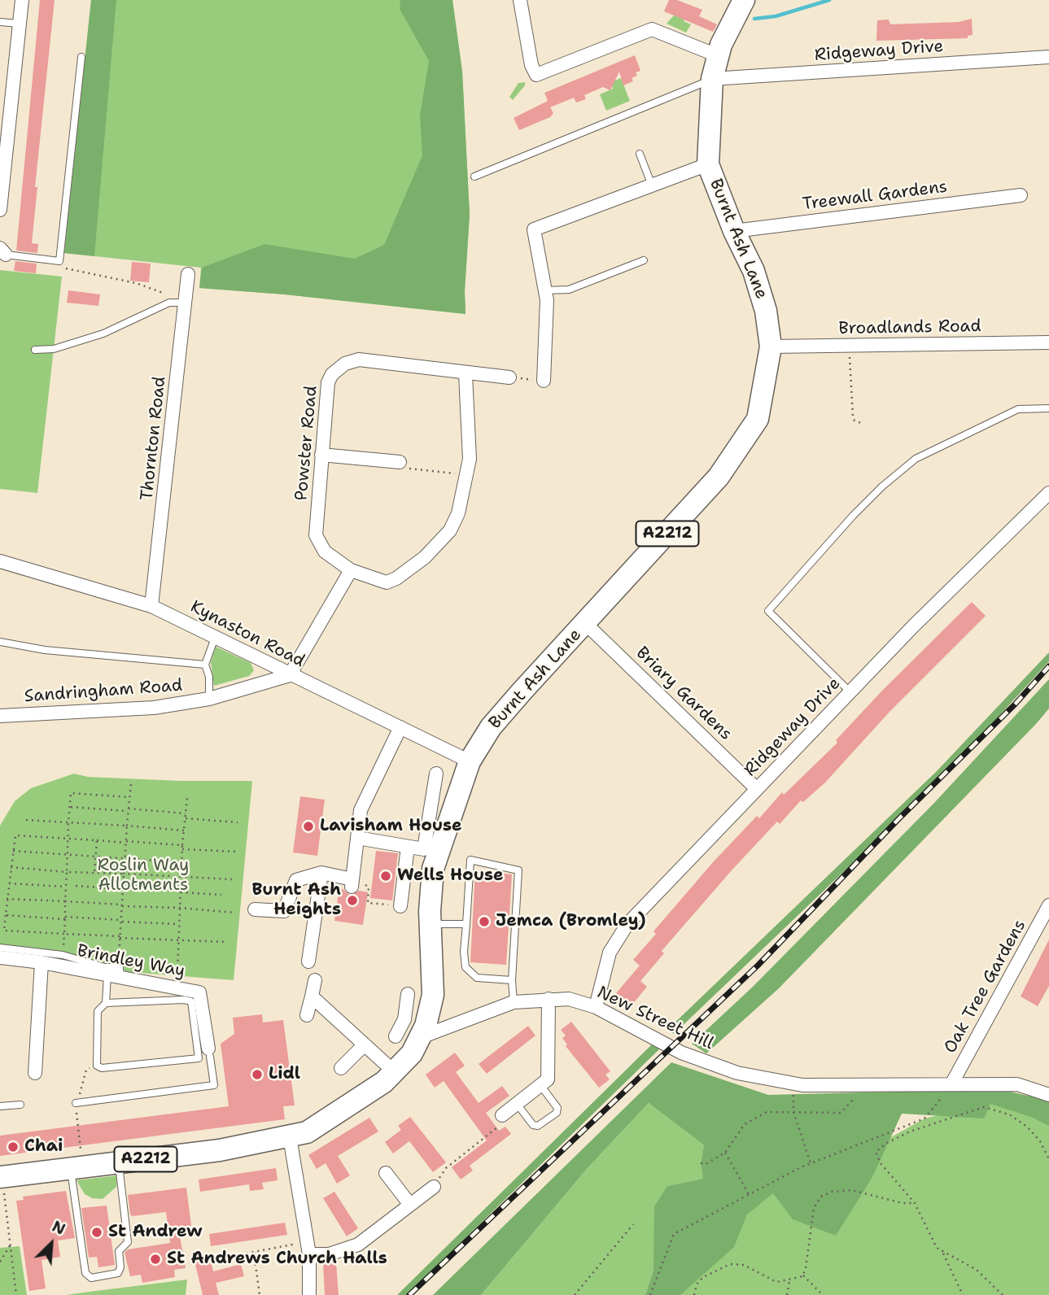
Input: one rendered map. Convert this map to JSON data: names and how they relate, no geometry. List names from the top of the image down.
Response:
{
  "streets": {
    "main road": ["Burnt Ash Lane", "A2212"],
    "street": [
      "Ridgeway Drive",
      "Treewall Gardens",
      "Broadlands Road",
      "Thornton Road",
      "Powster Road",
      "Kynaston Road",
      "Sandringham Road",
      "Briary Gardens",
      "Brindley Way",
      "Oak Tree Gardens",
      "New Street Hill"
    ]
  },
  "crossings": [
    ["Ridgeway Drive", "Burnt Ash Lane"],
    ["Ridgeway Drive", "Briary Gardens"],
    ["Ridgeway Drive", "New Street Hill"],
    ["Treewall Gardens", "Burnt Ash Lane"],
    ["Burnt Ash Lane", "Broadlands Road"],
    ["Burnt Ash Lane", "Kynaston Road"],
    ["Burnt Ash Lane", "Briary Gardens"],
    ["Burnt Ash Lane", "New Street Hill"],
    ["Thornton Road", "Kynaston Road"],
    ["Kynaston Road", "Sandringham Road"],
    ["Oak Tree Gardens", "New Street Hill"]
  ],
  "parks": ["Roslin Way Allotments"],
  "places": [
    "Lavisham House",
    "Wells House",
    "Burnt Ash Heights",
    "Jemca (Bromley)",
    "Lidl",
    "Chai",
    "St Andrew",
    "St Andrews Church Halls"
  ],
  "north": "top right"
}
